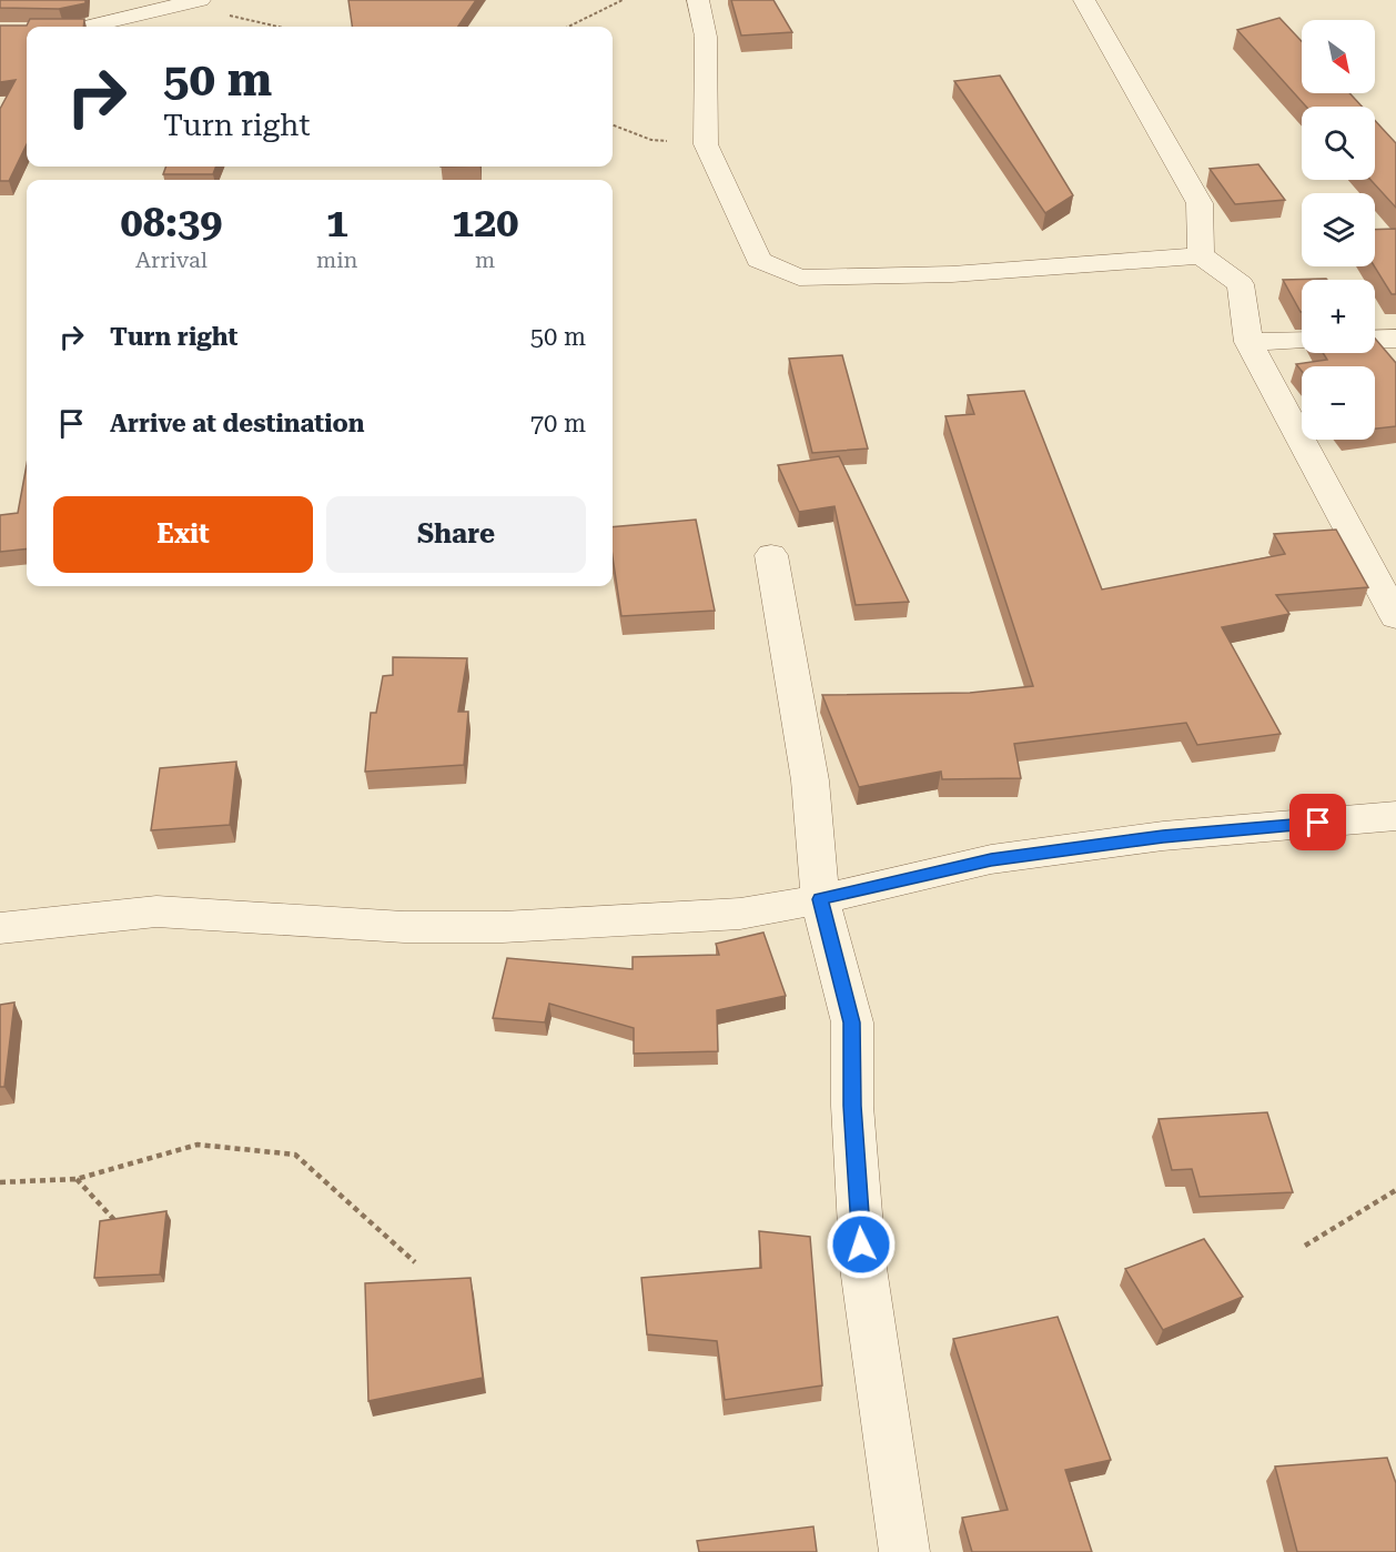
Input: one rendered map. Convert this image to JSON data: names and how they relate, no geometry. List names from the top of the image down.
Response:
{
  "north": "bottom right",
  "page": {
    "map_buttons": ["+", "−"],
    "turn": ["50 m", "Turn right"],
    "eta": [
      "08:39",
      "Arrival",
      "1",
      "min",
      "120",
      "m"
    ],
    "list": [
      {
        "name": "Turn right",
        "value": "50 m"
      },
      {
        "name": "Arrive at destination",
        "value": "70 m"
      }
    ],
    "buttons": ["Exit", "Share"]
  }
}
